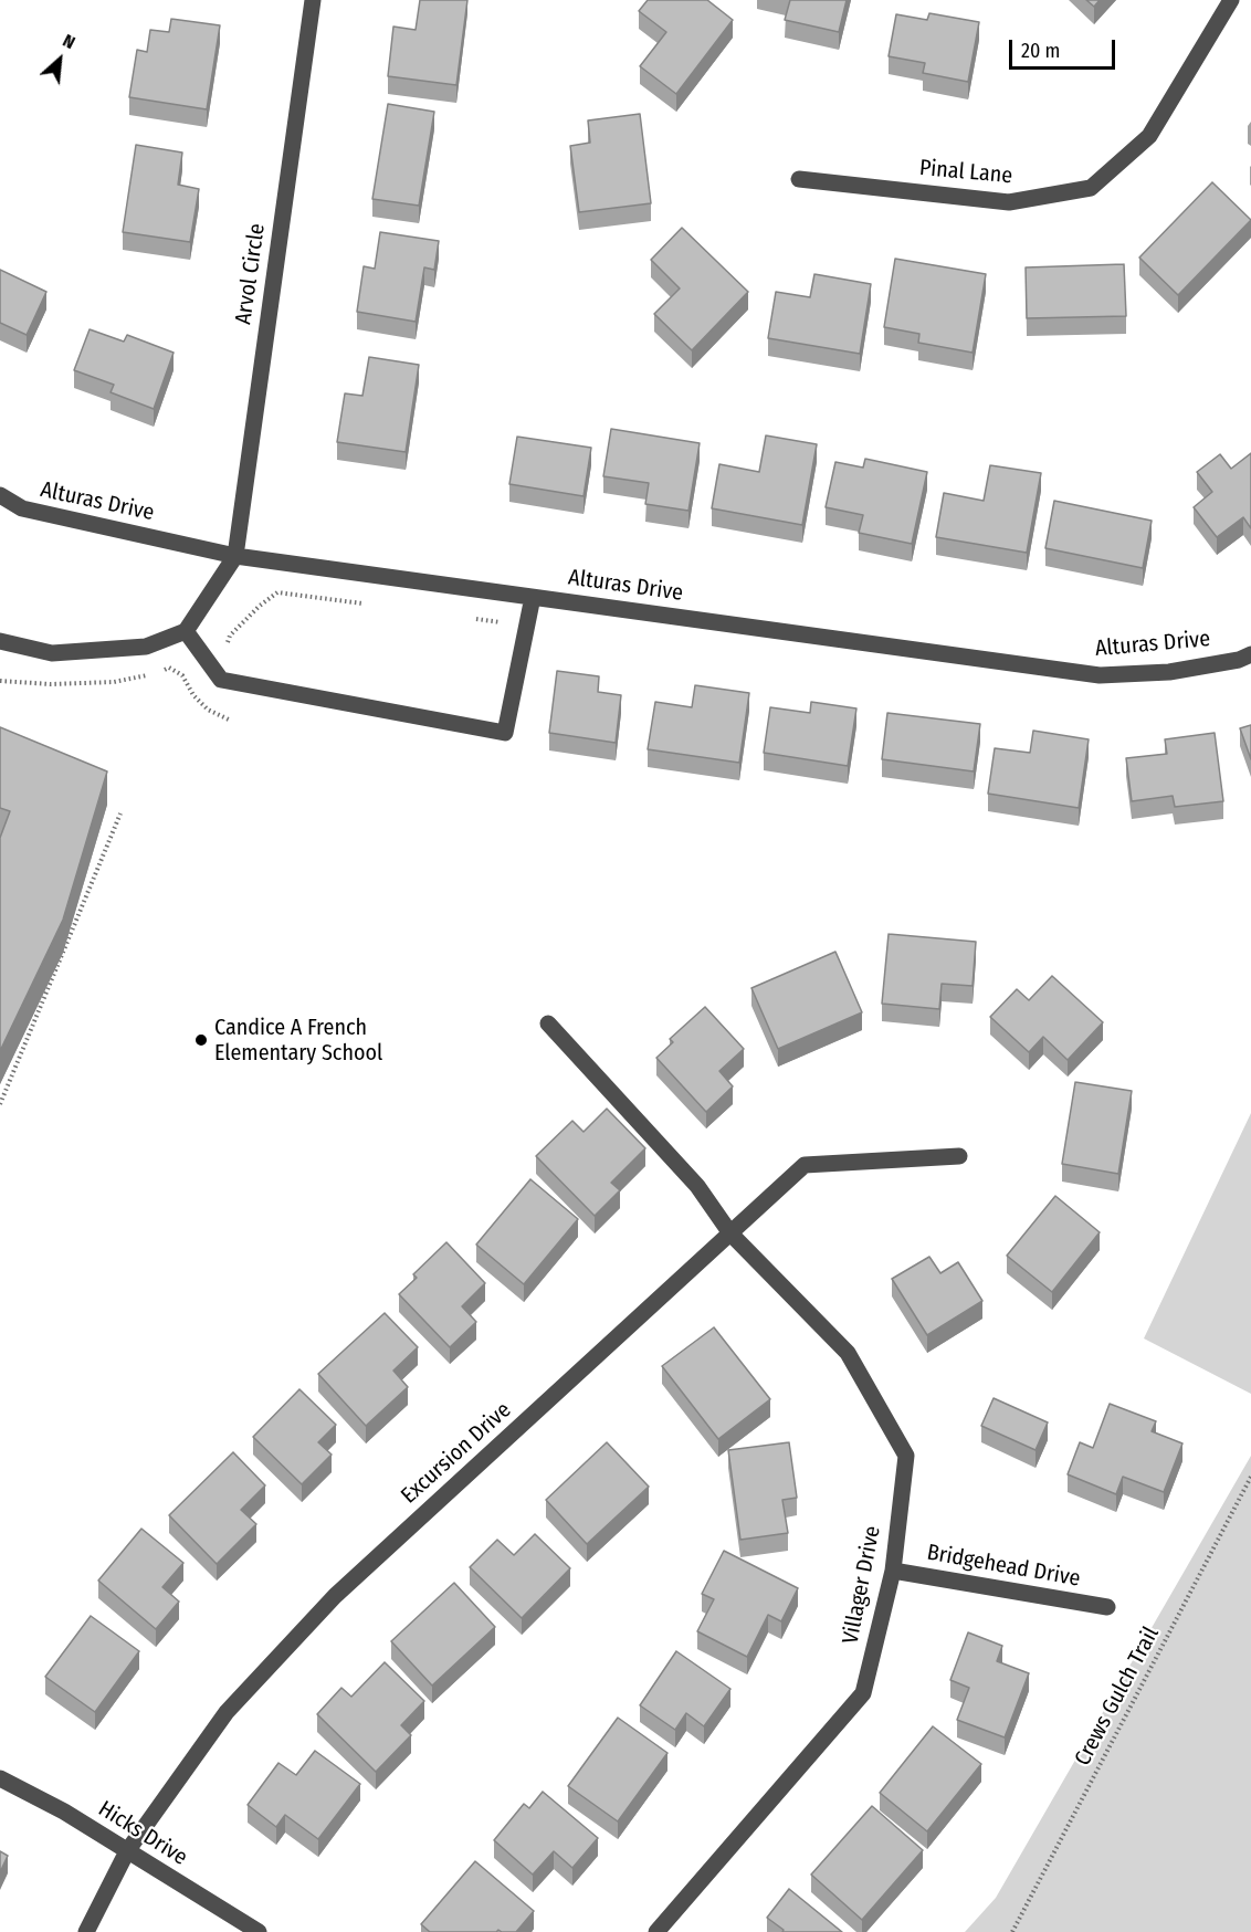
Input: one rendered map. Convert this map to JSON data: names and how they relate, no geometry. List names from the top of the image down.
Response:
{
  "streets": {
    "street": [
      "Pinal Lane",
      "Arvol Circle",
      "Alturas Drive",
      "Excursion Drive",
      "Bridgehead Drive",
      "Villager Drive",
      "Hicks Drive"
    ],
    "path": ["Crews Gulch Trail"]
  },
  "crossings": [
    ["Arvol Circle", "Alturas Drive"],
    ["Excursion Drive", "Villager Drive"],
    ["Excursion Drive", "Hicks Drive"],
    ["Bridgehead Drive", "Villager Drive"]
  ],
  "places": ["Candice A French Elementary School"],
  "scale_bar": "20 m",
  "north": "top right"
}
